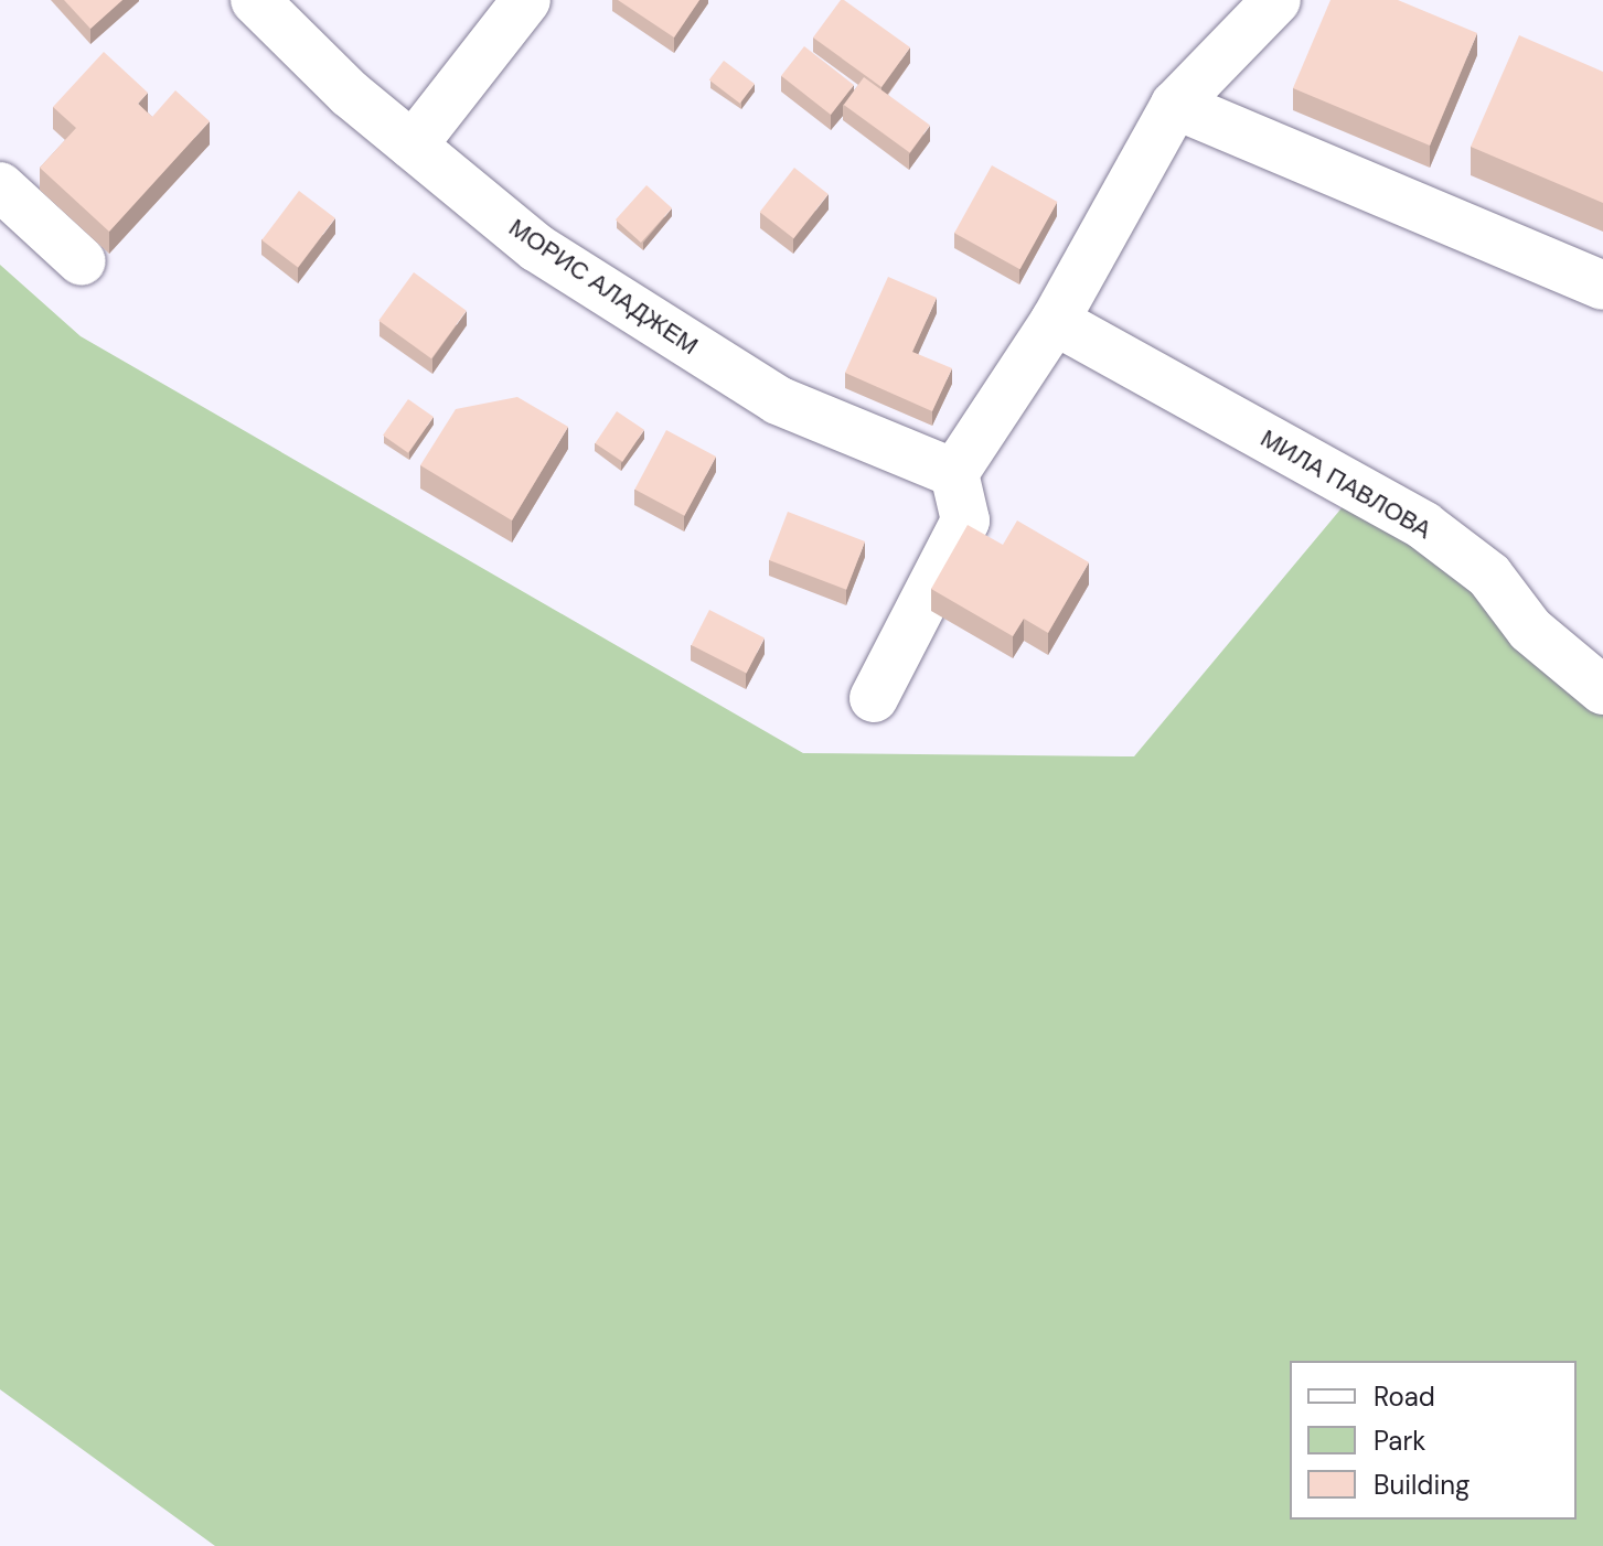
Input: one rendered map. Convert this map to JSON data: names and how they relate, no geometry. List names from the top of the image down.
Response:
{
  "streets": {
    "street": ["МОРИС АЛАДЖЕМ", "МИЛА ПАВЛОВА"]
  },
  "legend": ["Road", "Park", "Building"]
}
